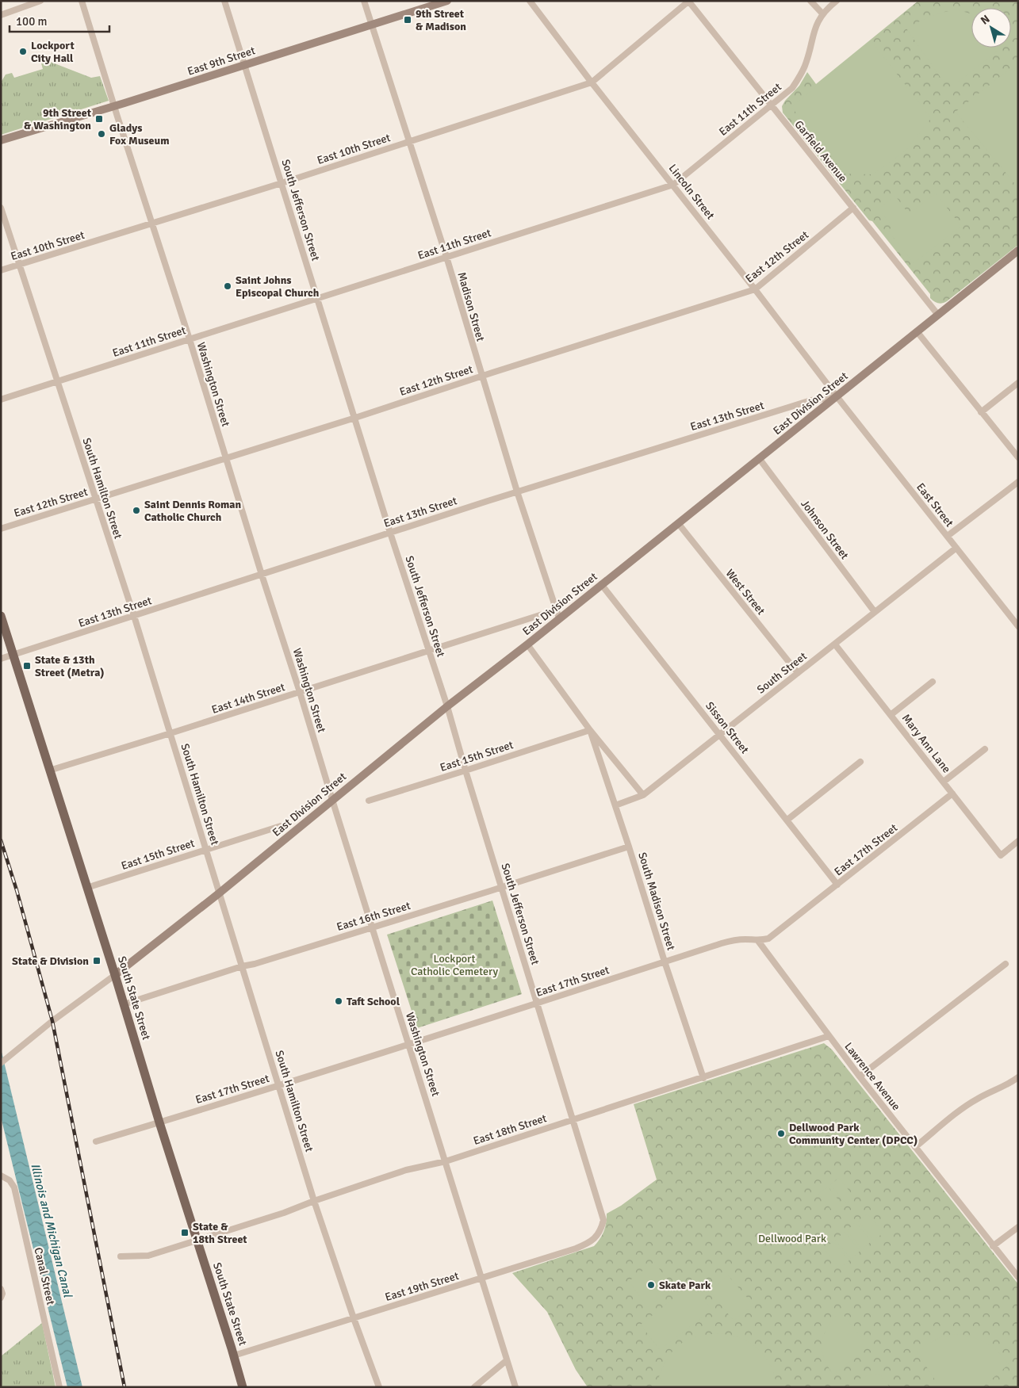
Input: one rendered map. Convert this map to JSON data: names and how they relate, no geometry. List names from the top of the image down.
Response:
{
  "streets": {
    "main road": ["South State Street"],
    "street": [
      "East 9th Street",
      "East 11th Street",
      "East 10th Street",
      "Garfield Avenue",
      "Lincoln Street",
      "South Jefferson Street",
      "East 12th Street",
      "Madison Street",
      "Washington Street",
      "East Division Street",
      "East 13th Street",
      "South Hamilton Street",
      "East Street",
      "Johnson Street",
      "West Street",
      "South Street",
      "East 14th Street",
      "Sisson Street",
      "Mary Ann Lane",
      "East 15th Street",
      "East 17th Street",
      "South Madison Street",
      "East 16th Street",
      "Lawrence Avenue",
      "East 18th Street",
      "Canal Street",
      "East 19th Street"
    ]
  },
  "crossings": [
    ["East 9th Street", "South Jefferson Street"],
    ["East 9th Street", "Madison Street"],
    ["East 9th Street", "Washington Street"],
    ["East 11th Street", "Garfield Avenue"],
    ["East 11th Street", "Lincoln Street"],
    ["East 11th Street", "South Jefferson Street"],
    ["East 11th Street", "Madison Street"],
    ["East 11th Street", "Washington Street"],
    ["East 11th Street", "South Hamilton Street"],
    ["East 10th Street", "Garfield Avenue"],
    ["East 10th Street", "Lincoln Street"],
    ["East 10th Street", "South Jefferson Street"],
    ["East 10th Street", "Madison Street"],
    ["East 10th Street", "Washington Street"],
    ["East 10th Street", "South Hamilton Street"],
    ["Garfield Avenue", "East 12th Street"],
    ["Garfield Avenue", "East Division Street"],
    ["Lincoln Street", "East 12th Street"],
    ["Lincoln Street", "East Division Street"],
    ["Lincoln Street", "East 13th Street"],
    ["Lincoln Street", "East Street"],
    ["South Jefferson Street", "East 12th Street"],
    ["South Jefferson Street", "East Division Street"],
    ["South Jefferson Street", "East 13th Street"],
    ["South Jefferson Street", "East 14th Street"],
    ["South Jefferson Street", "East 15th Street"],
    ["South Jefferson Street", "East 17th Street"],
    ["South Jefferson Street", "East 16th Street"],
    ["South Jefferson Street", "East 18th Street"],
    ["South Jefferson Street", "East 19th Street"],
    ["East 12th Street", "Madison Street"],
    ["East 12th Street", "Washington Street"],
    ["East 12th Street", "South Hamilton Street"],
    ["Madison Street", "East Division Street"],
    ["Madison Street", "East 13th Street"],
    ["Washington Street", "East Division Street"],
    ["Washington Street", "East 13th Street"],
    ["Washington Street", "East 14th Street"],
    ["Washington Street", "East 17th Street"],
    ["Washington Street", "East 16th Street"],
    ["Washington Street", "East 18th Street"],
    ["Washington Street", "East 19th Street"],
    ["East Division Street", "East 13th Street"],
    ["East Division Street", "South Hamilton Street"],
    ["East Division Street", "East Street"],
    ["East Division Street", "Johnson Street"],
    ["East Division Street", "West Street"],
    ["East Division Street", "Sisson Street"],
    ["East Division Street", "South State Street"],
    ["East 13th Street", "South Hamilton Street"],
    ["East 13th Street", "East Street"],
    ["East 13th Street", "South State Street"],
    ["South Hamilton Street", "East 14th Street"],
    ["South Hamilton Street", "East 15th Street"],
    ["South Hamilton Street", "East 17th Street"],
    ["South Hamilton Street", "East 16th Street"],
    ["South Hamilton Street", "East 18th Street"],
    ["South Hamilton Street", "East 19th Street"],
    ["East Street", "South Street"],
    ["Johnson Street", "South Street"],
    ["West Street", "South Street"],
    ["South Street", "Sisson Street"],
    ["South Street", "Mary Ann Lane"],
    ["South Street", "South Madison Street"],
    ["East 14th Street", "South State Street"],
    ["Sisson Street", "East 17th Street"],
    ["Mary Ann Lane", "East 17th Street"],
    ["East 15th Street", "South Madison Street"],
    ["East 15th Street", "South State Street"],
    ["East 17th Street", "South Madison Street"],
    ["East 17th Street", "South State Street"],
    ["East 17th Street", "Lawrence Avenue"],
    ["South Madison Street", "East 16th Street"],
    ["South Madison Street", "East 18th Street"],
    ["East 16th Street", "South State Street"],
    ["South State Street", "East 18th Street"],
    ["South State Street", "East 19th Street"],
    ["Lawrence Avenue", "East 18th Street"]
  ],
  "water": ["Illinois and Michigan Canal"],
  "parks": ["Lockport Catholic Cemetery", "Dellwood Park"],
  "places": {
    "transit": [
      "9th Street & Madison",
      "9th Street & Washington",
      "State & 13th Street (Metra)",
      "State & Division",
      "State & 18th Street"
    ],
    "other": [
      "Lockport City Hall",
      "Gladys Fox Museum",
      "Saint Johns Episcopal Church",
      "Saint Dennis Roman Catholic Church",
      "Taft School",
      "Dellwood Park Community Center (DPCC)",
      "Skate Park"
    ]
  },
  "scale_bar": "100 m",
  "north": "top left"
}
